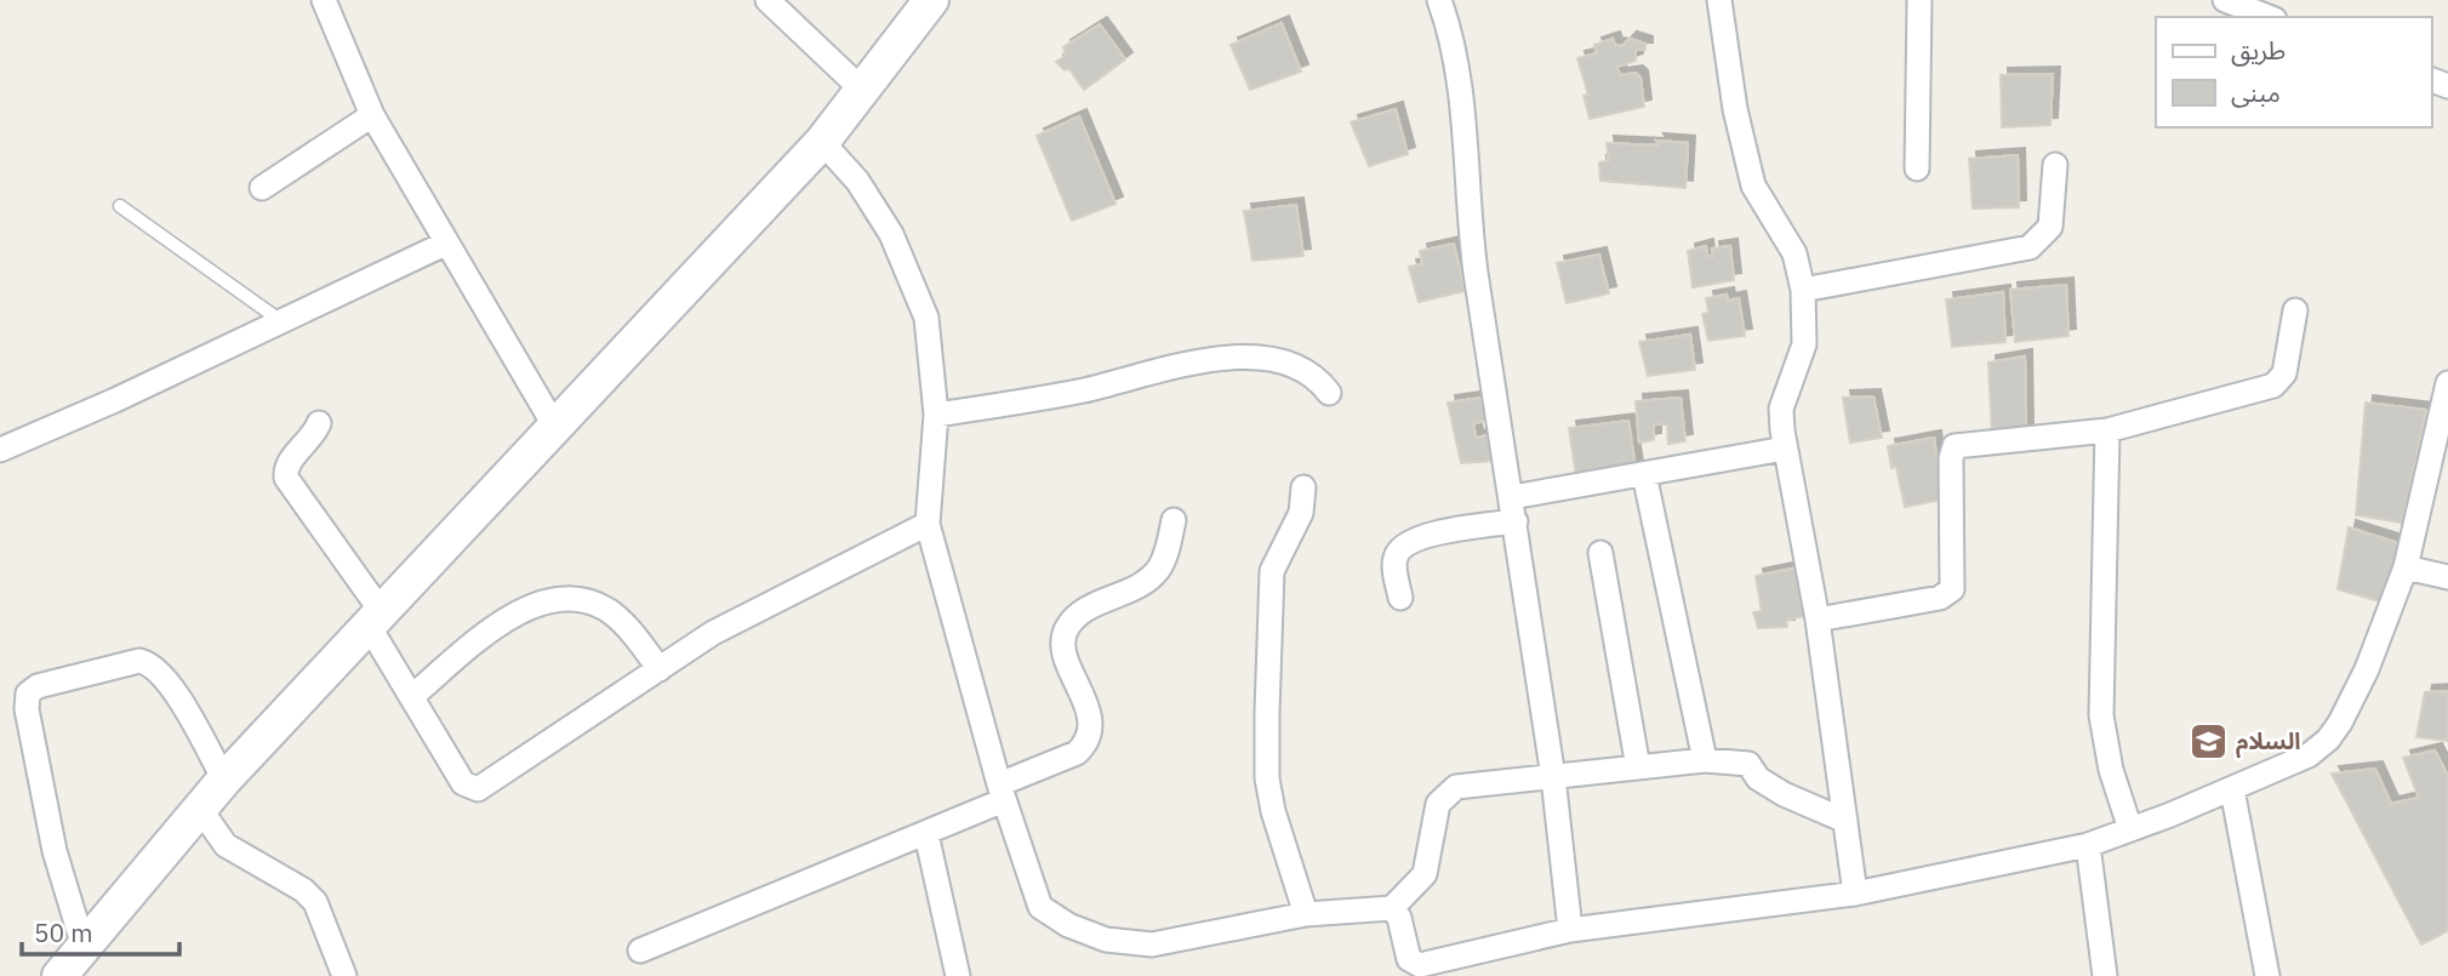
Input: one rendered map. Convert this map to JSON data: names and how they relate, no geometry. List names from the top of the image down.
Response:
{
  "places": {
    "school or university": ["السلام"]
  },
  "legend": ["طريق", "مبنى"],
  "scale_bar": "50 m"
}
